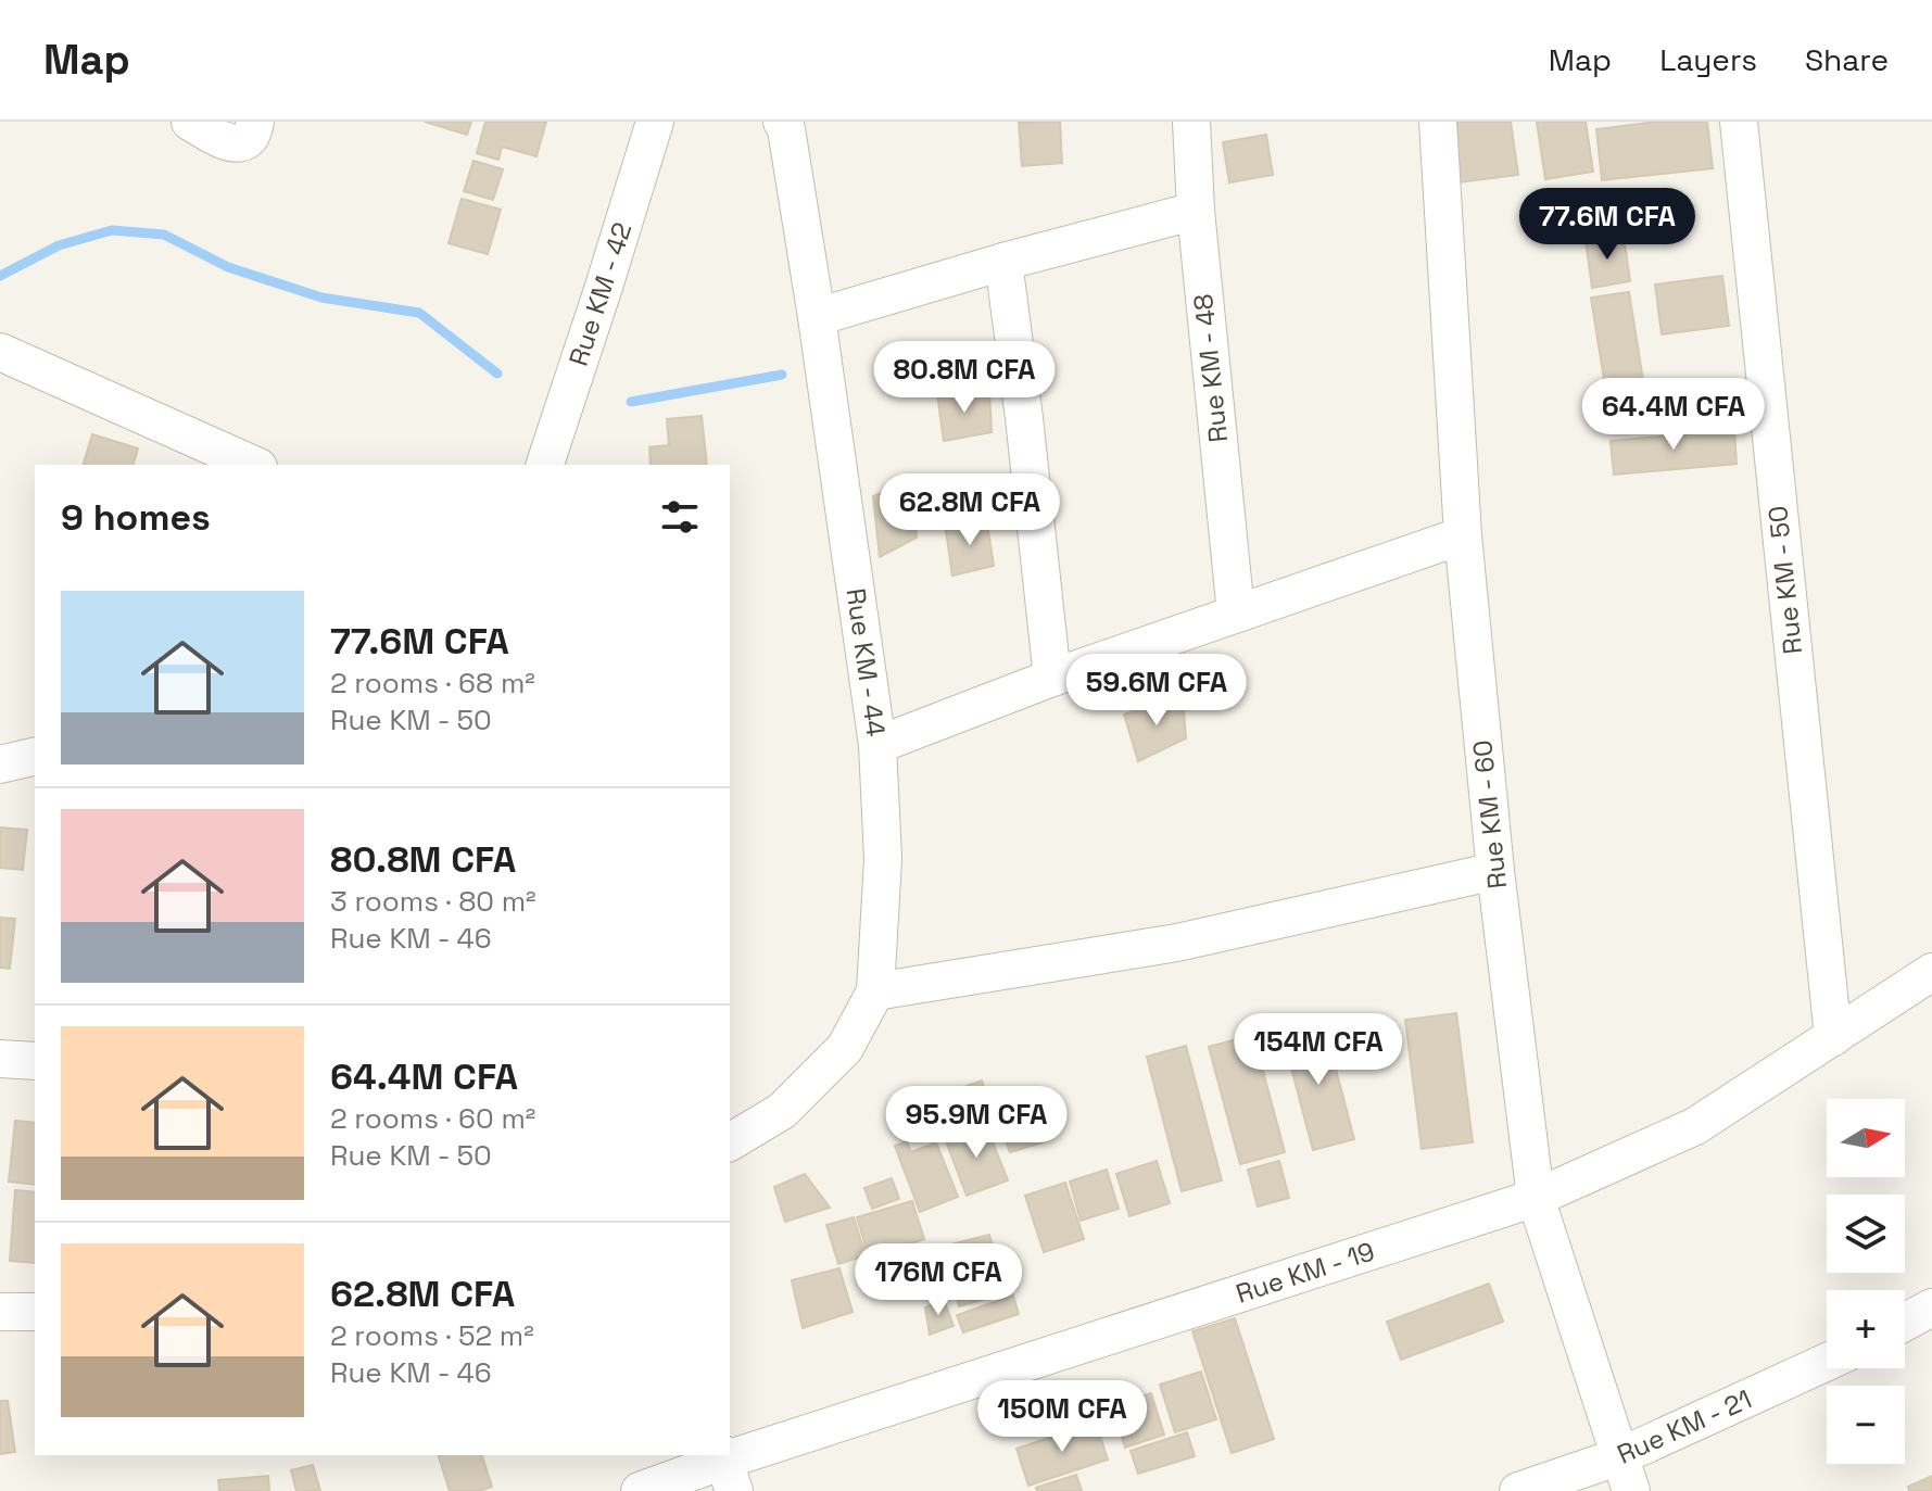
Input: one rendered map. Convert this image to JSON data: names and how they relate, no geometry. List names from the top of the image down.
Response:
{
  "streets": {
    "street": [
      "Rue KM - 42",
      "Rue KM - 48",
      "Rue KM - 50",
      "Rue KM - 44",
      "Rue KM - 60",
      "Rue KM - 19",
      "Rue KM - 21"
    ]
  },
  "crossings": [
    ["Rue KM - 50", "Rue KM - 19"],
    ["Rue KM - 60", "Rue KM - 19"],
    ["Rue KM - 60", "Rue KM - 21"]
  ],
  "north": "right",
  "page": {
    "header": "Map",
    "nav": ["Map", "Layers", "Share"],
    "price": [
      "77.6M CFA",
      "80.8M CFA",
      "64.4M CFA",
      "62.8M CFA",
      "59.6M CFA",
      "154M CFA",
      "95.9M CFA",
      "176M CFA",
      "150M CFA"
    ],
    "heading": "9 homes",
    "list": [
      {
        "name": "77.6M CFA",
        "note": "2 rooms · 68 m² · Rue KM - 50"
      },
      {
        "name": "80.8M CFA",
        "note": "3 rooms · 80 m² · Rue KM - 46"
      },
      {
        "name": "64.4M CFA",
        "note": "2 rooms · 60 m² · Rue KM - 50"
      },
      {
        "name": "62.8M CFA",
        "note": "2 rooms · 52 m² · Rue KM - 46"
      }
    ],
    "map_buttons": ["+", "−"]
  }
}
